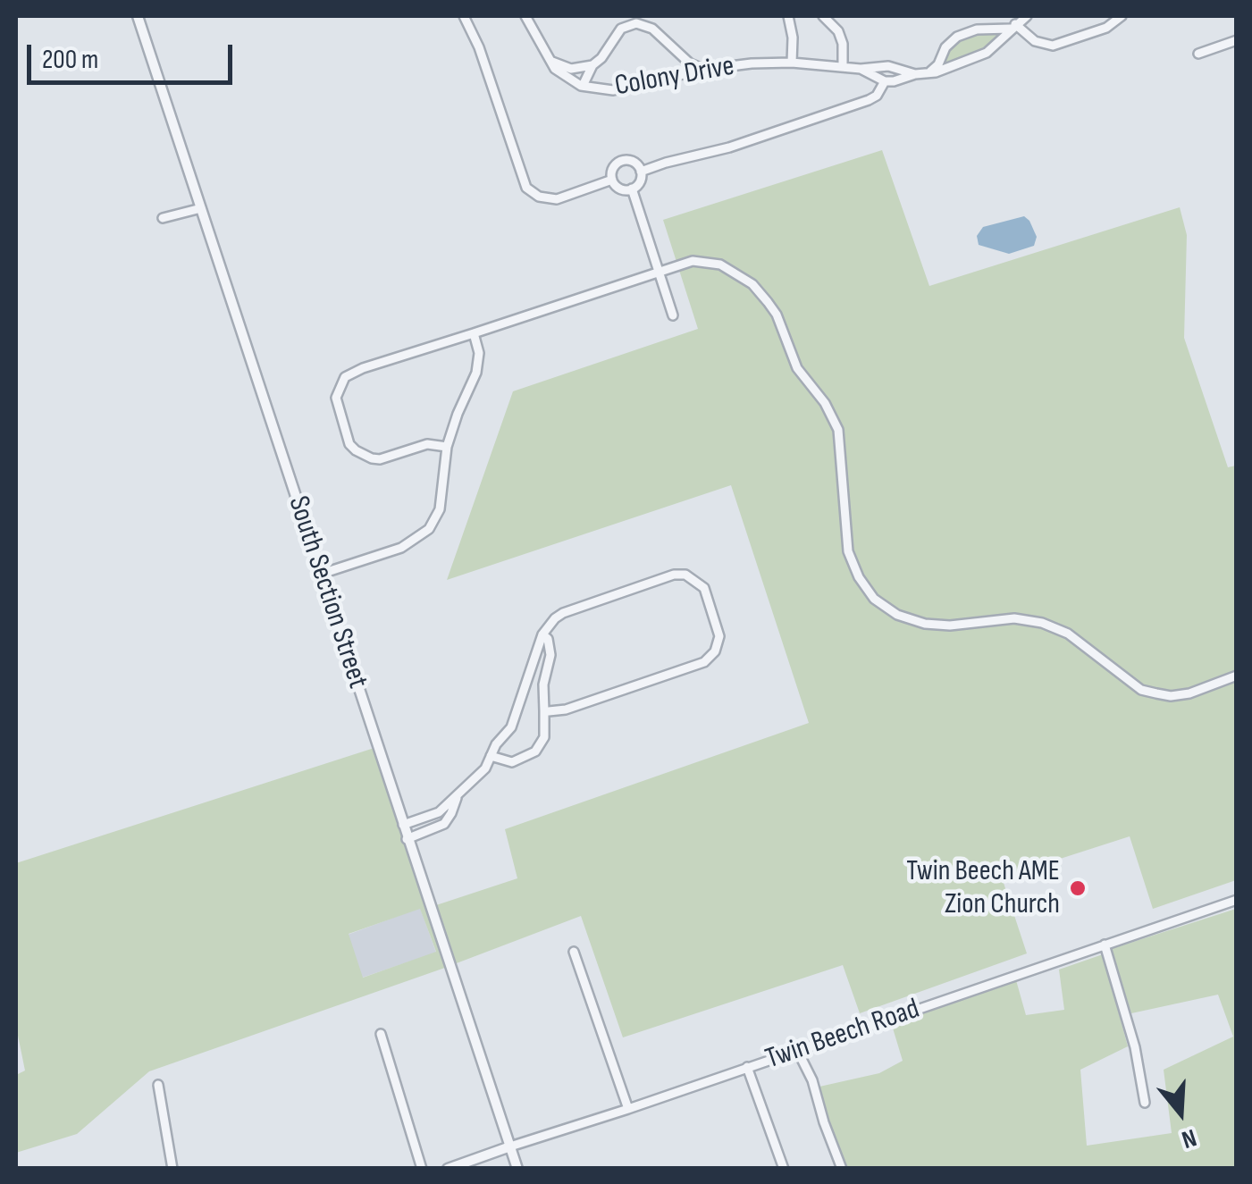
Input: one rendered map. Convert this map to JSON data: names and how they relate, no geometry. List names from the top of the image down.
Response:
{
  "streets": {
    "street": ["Colony Drive", "South Section Street", "Twin Beech Road"]
  },
  "crossings": [
    ["South Section Street", "Twin Beech Road"]
  ],
  "places": ["Twin Beech AME Zion Church"],
  "scale_bar": "200 m",
  "north": "bottom"
}
